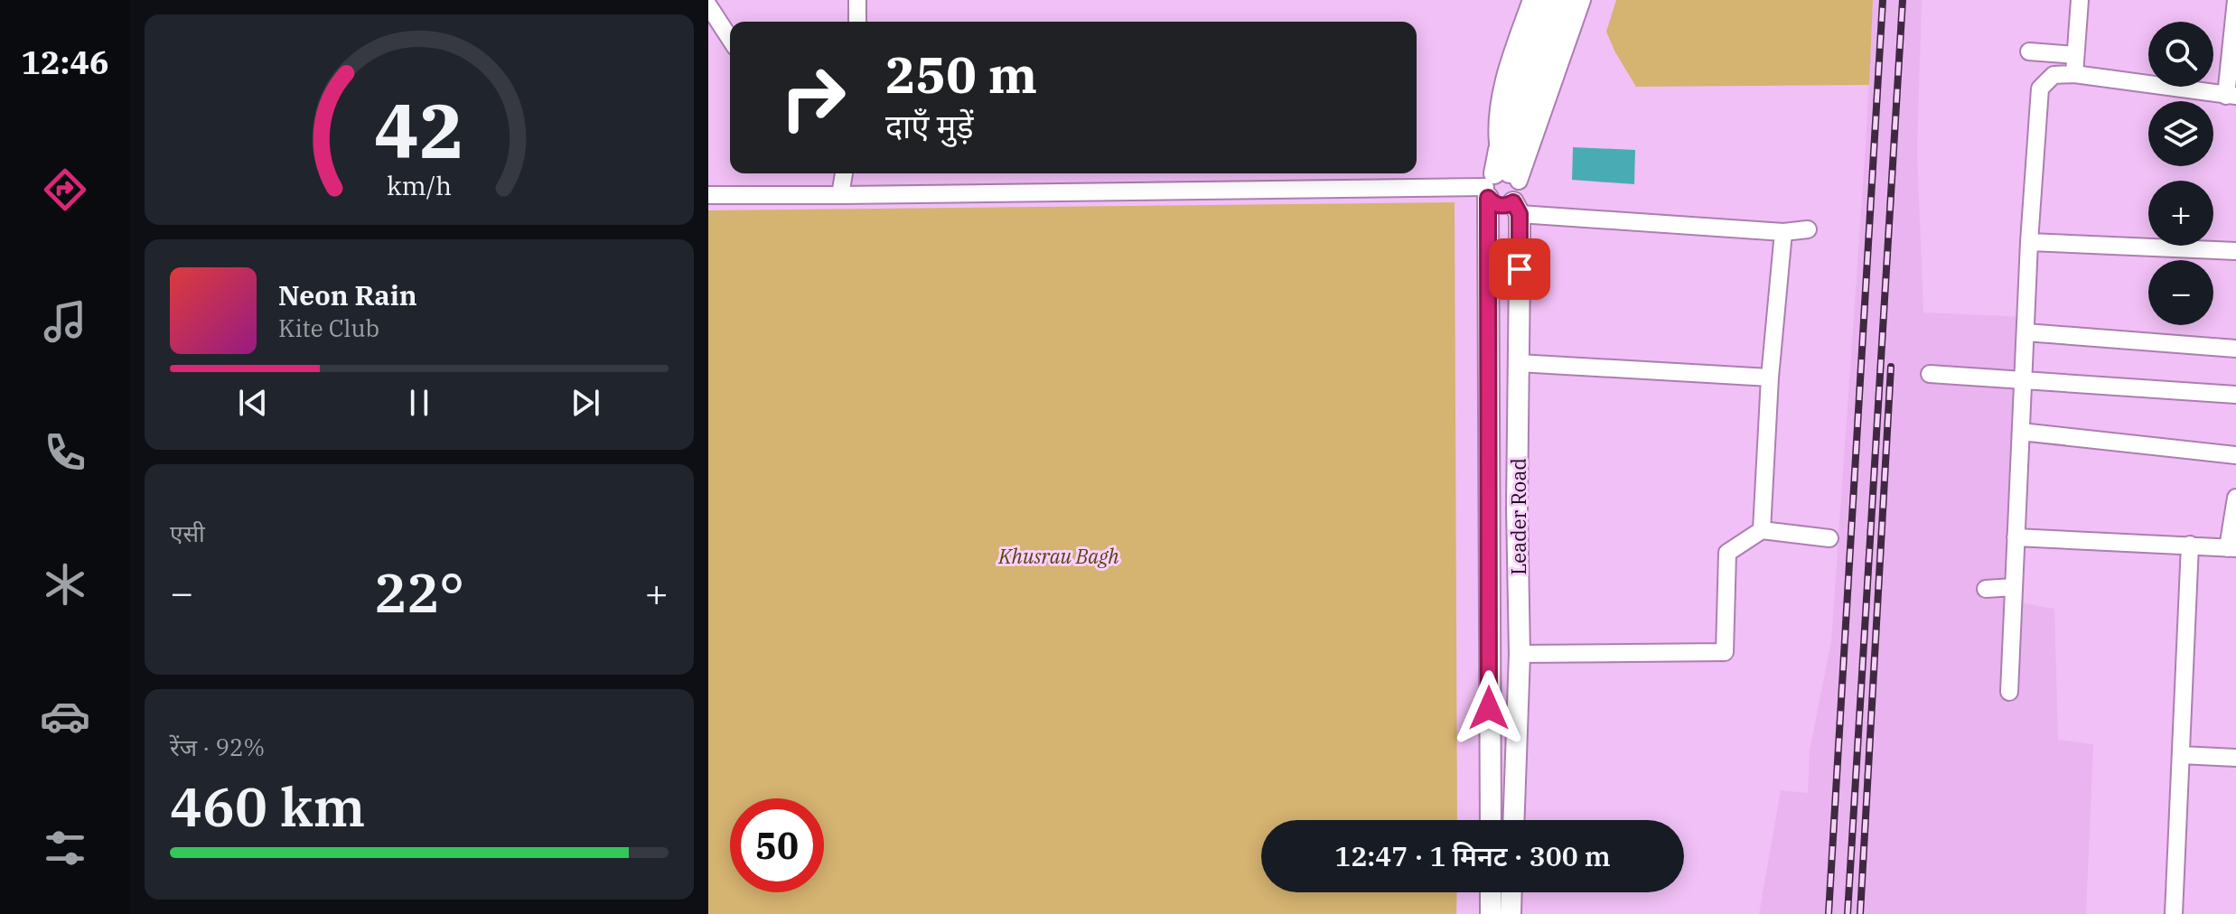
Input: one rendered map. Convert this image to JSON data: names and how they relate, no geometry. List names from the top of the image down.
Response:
{
  "streets": {
    "main road": ["Leader Road"]
  },
  "parks": ["Khusrau Bagh"],
  "page": {
    "tabs": "12:46",
    "map_buttons": ["+", "−"],
    "turn": ["250 m", "दाएँ मुड़ें"],
    "song": ["Neon Rain", "Kite Club"],
    "tile": [
      "एसी",
      ["रेंज · 92%", "460 km"]
    ],
    "heat": ["−", "22°", "+"],
    "limit": "50",
    "trip": "12:47 · 1 मिनट · 300 m",
    "gauge": ["42", "km/h"]
  }
}
